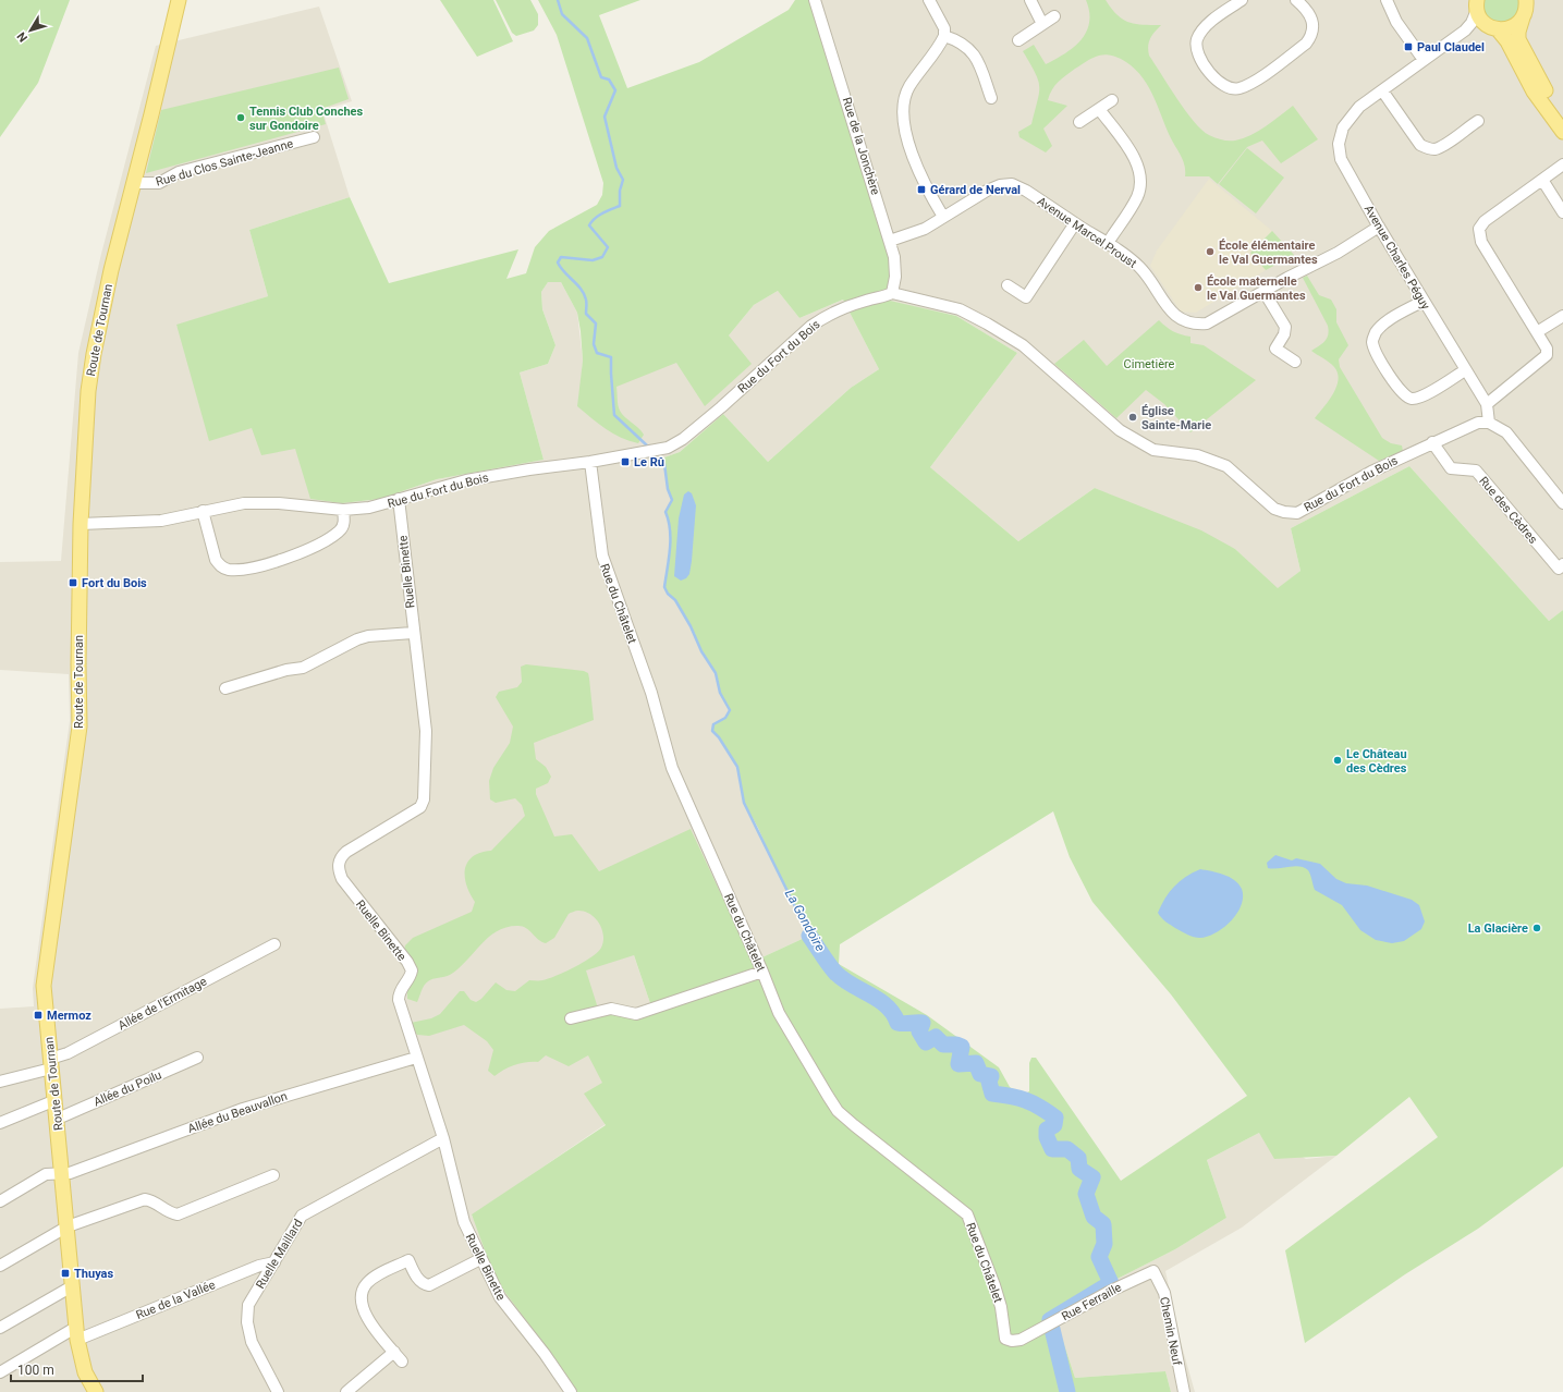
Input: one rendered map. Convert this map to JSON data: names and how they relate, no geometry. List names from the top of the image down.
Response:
{
  "streets": {
    "main road": ["Route de Tournan"],
    "street": [
      "Rue de la Jonchère",
      "Rue du Clos Sainte-Jeanne",
      "Avenue Marcel Proust",
      "Avenue Charles Péguy",
      "Rue du Fort du Bois",
      "Rue des Cèdres",
      "Ruelle Binette",
      "Rue du Châtelet",
      "Allée de l'Ermitage",
      "Allée du Poilu",
      "Allée du Beauvallon",
      "Ruelle Maillard",
      "Rue de la Vallée",
      "Rue Ferraille",
      "Chemin Neuf"
    ]
  },
  "crossings": [
    ["Rue de la Jonchère", "Avenue Marcel Proust"],
    ["Rue de la Jonchère", "Rue du Fort du Bois"],
    ["Rue du Clos Sainte-Jeanne", "Route de Tournan"],
    ["Avenue Marcel Proust", "Avenue Charles Péguy"],
    ["Avenue Charles Péguy", "Rue du Fort du Bois"],
    ["Route de Tournan", "Rue du Fort du Bois"],
    ["Route de Tournan", "Allée de l'Ermitage"],
    ["Route de Tournan", "Allée du Poilu"],
    ["Route de Tournan", "Allée du Beauvallon"],
    ["Route de Tournan", "Rue de la Vallée"],
    ["Rue du Fort du Bois", "Rue des Cèdres"],
    ["Rue du Fort du Bois", "Ruelle Binette"],
    ["Rue du Fort du Bois", "Rue du Châtelet"],
    ["Ruelle Binette", "Allée du Beauvallon"],
    ["Ruelle Binette", "Ruelle Maillard"],
    ["Rue du Châtelet", "Rue Ferraille"],
    ["Ruelle Maillard", "Rue de la Vallée"],
    ["Rue Ferraille", "Chemin Neuf"]
  ],
  "water": ["La Gondoire"],
  "parks": ["Cimetière"],
  "places": {
    "transit": [
      "Paul Claudel",
      "Gérard de Nerval",
      "Le Rû",
      "Fort du Bois",
      "Mermoz",
      "Thuyas"
    ],
    "other": [
      "Tennis Club Conches sur Gondoire",
      "École élémentaire le Val Guermantes",
      "École maternelle le Val Guermantes",
      "Église Sainte-Marie",
      "Le Château des Cèdres",
      "La Glacière"
    ]
  },
  "scale_bar": "100 m",
  "north": "bottom left"
}
